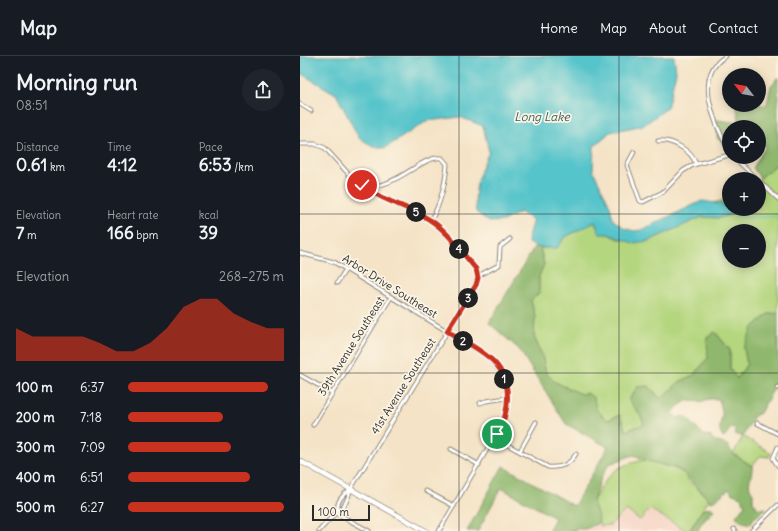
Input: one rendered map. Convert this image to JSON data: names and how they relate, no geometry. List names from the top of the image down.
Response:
{
  "streets": {
    "street": ["Arbor Drive Southeast", "39th Avenue Southeast", "41st Avenue Southeast"]
  },
  "crossings": [
    ["Arbor Drive Southeast", "39th Avenue Southeast"],
    ["Arbor Drive Southeast", "41st Avenue Southeast"]
  ],
  "water": ["Long Lake"],
  "scale_bar": "100 m",
  "north": "top left",
  "page": {
    "header": "Map",
    "nav": [
      "Home",
      "Map",
      "About",
      "Contact"
    ],
    "heading": ["Morning run", "08:51"],
    "map_buttons": ["+", "−"],
    "stats": [
      ["Distance", "0.61 km"],
      ["Time", "4:12"],
      ["Pace", "6:53 /km"],
      ["Elevation", "7 m"],
      ["Heart rate", "166 bpm"],
      ["kcal", "39"]
    ],
    "pins": [
      "5",
      "4",
      "3",
      "2",
      "1"
    ],
    "chart": ["Elevation", "268–275 m"],
    "list": [
      {
        "name": "100 m",
        "note": "6:37"
      },
      {
        "name": "200 m",
        "note": "7:18"
      },
      {
        "name": "300 m",
        "note": "7:09"
      },
      {
        "name": "400 m",
        "note": "6:51"
      },
      {
        "name": "500 m",
        "note": "6:27"
      }
    ],
    "scale": "100 m"
  }
}
